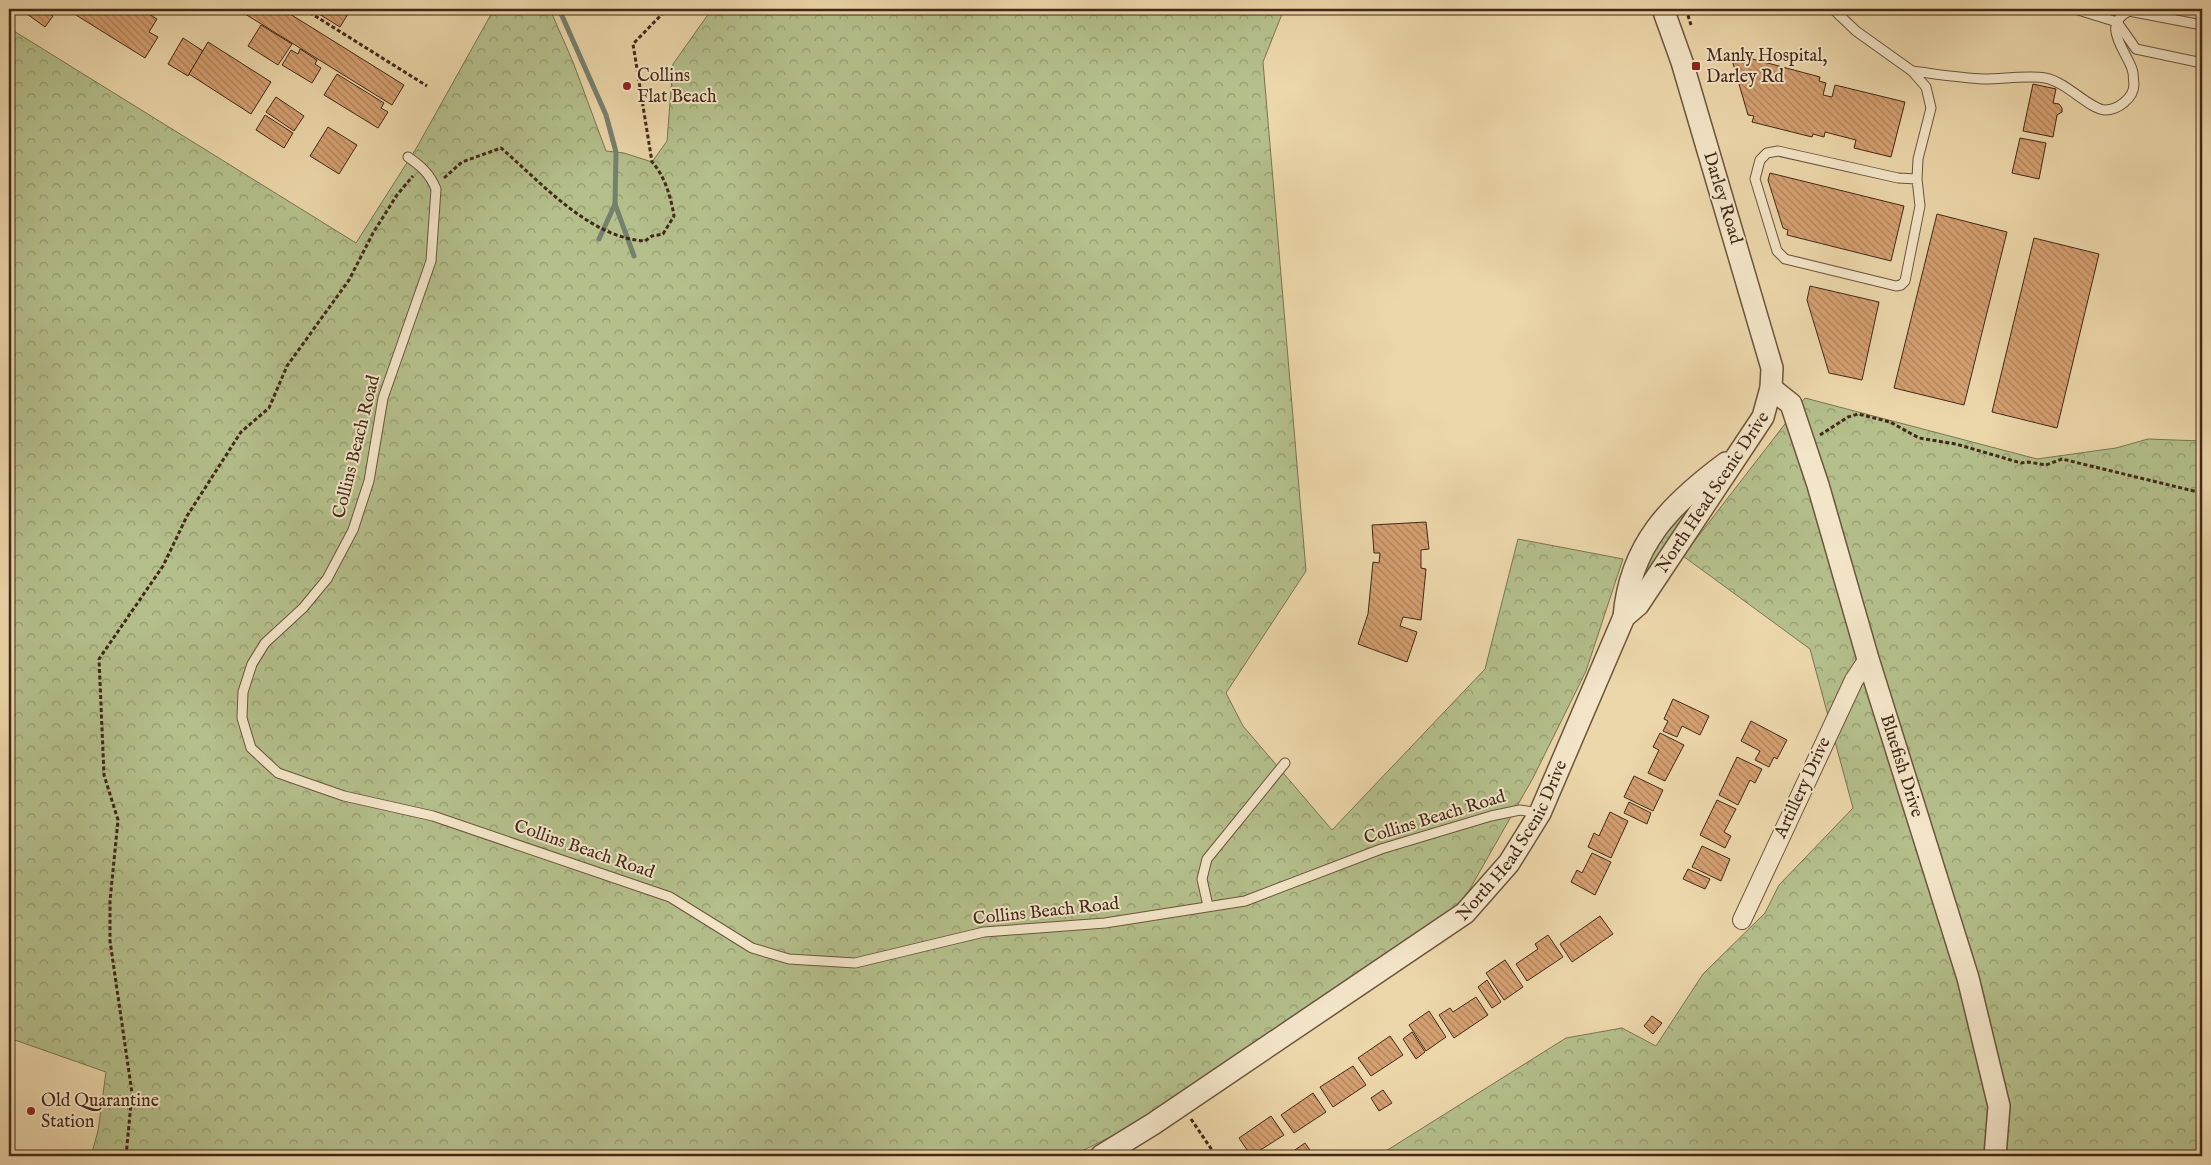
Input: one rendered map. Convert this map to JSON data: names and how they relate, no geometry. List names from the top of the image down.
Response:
{
  "streets": {
    "street": [
      "Darley Road",
      "North Head Scenic Drive",
      "Bluefish Drive",
      "Artillery Drive"
    ],
    "lane": ["Collins Beach Road"]
  },
  "crossings": [
    ["Darley Road", "North Head Scenic Drive"],
    ["Darley Road", "Bluefish Drive"],
    ["Collins Beach Road", "North Head Scenic Drive"],
    ["North Head Scenic Drive", "Bluefish Drive"],
    ["Bluefish Drive", "Artillery Drive"]
  ],
  "places": {
    "transit": ["Manly Hospital, Darley Rd"],
    "other": ["Collins Flat Beach", "Old Quarantine Station"]
  }
}
